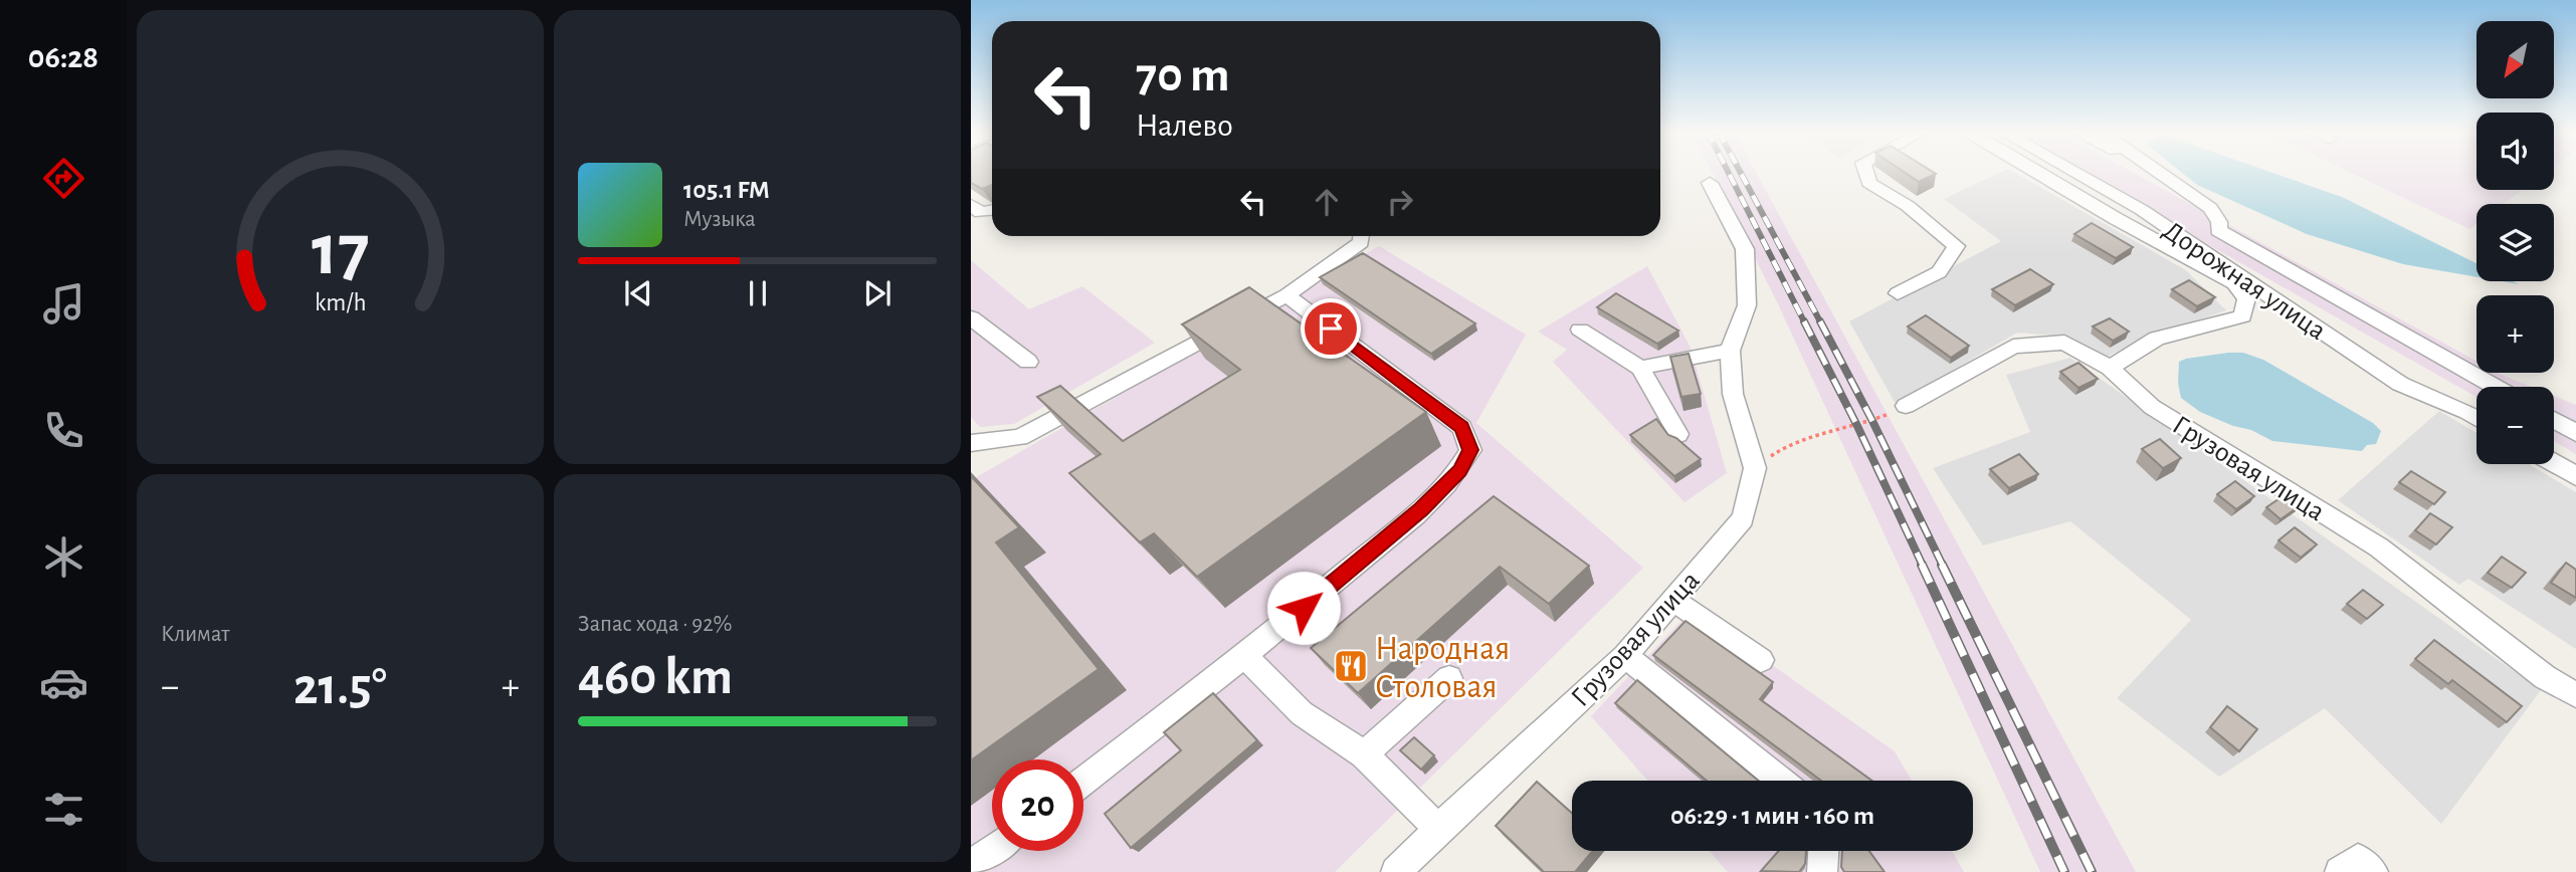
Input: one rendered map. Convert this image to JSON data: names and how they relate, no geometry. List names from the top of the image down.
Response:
{
  "streets": {
    "street": ["Дорожная улица", "Грузовая улица"]
  },
  "places": {
    "restaurant": ["Народная Столовая"]
  },
  "north": "bottom left",
  "page": {
    "tabs": "06:28",
    "map_buttons": ["+", "−"],
    "turn": ["70 m", "Налево"],
    "song": ["105.1 FM", "Музыка"],
    "tile": [
      "Климат",
      ["Запас хода · 92%", "460 km"]
    ],
    "heat": ["−", "21.5°", "+"],
    "limit": "20",
    "trip": "06:29 · 1 мин · 160 m",
    "gauge": ["17", "km/h"]
  }
}
